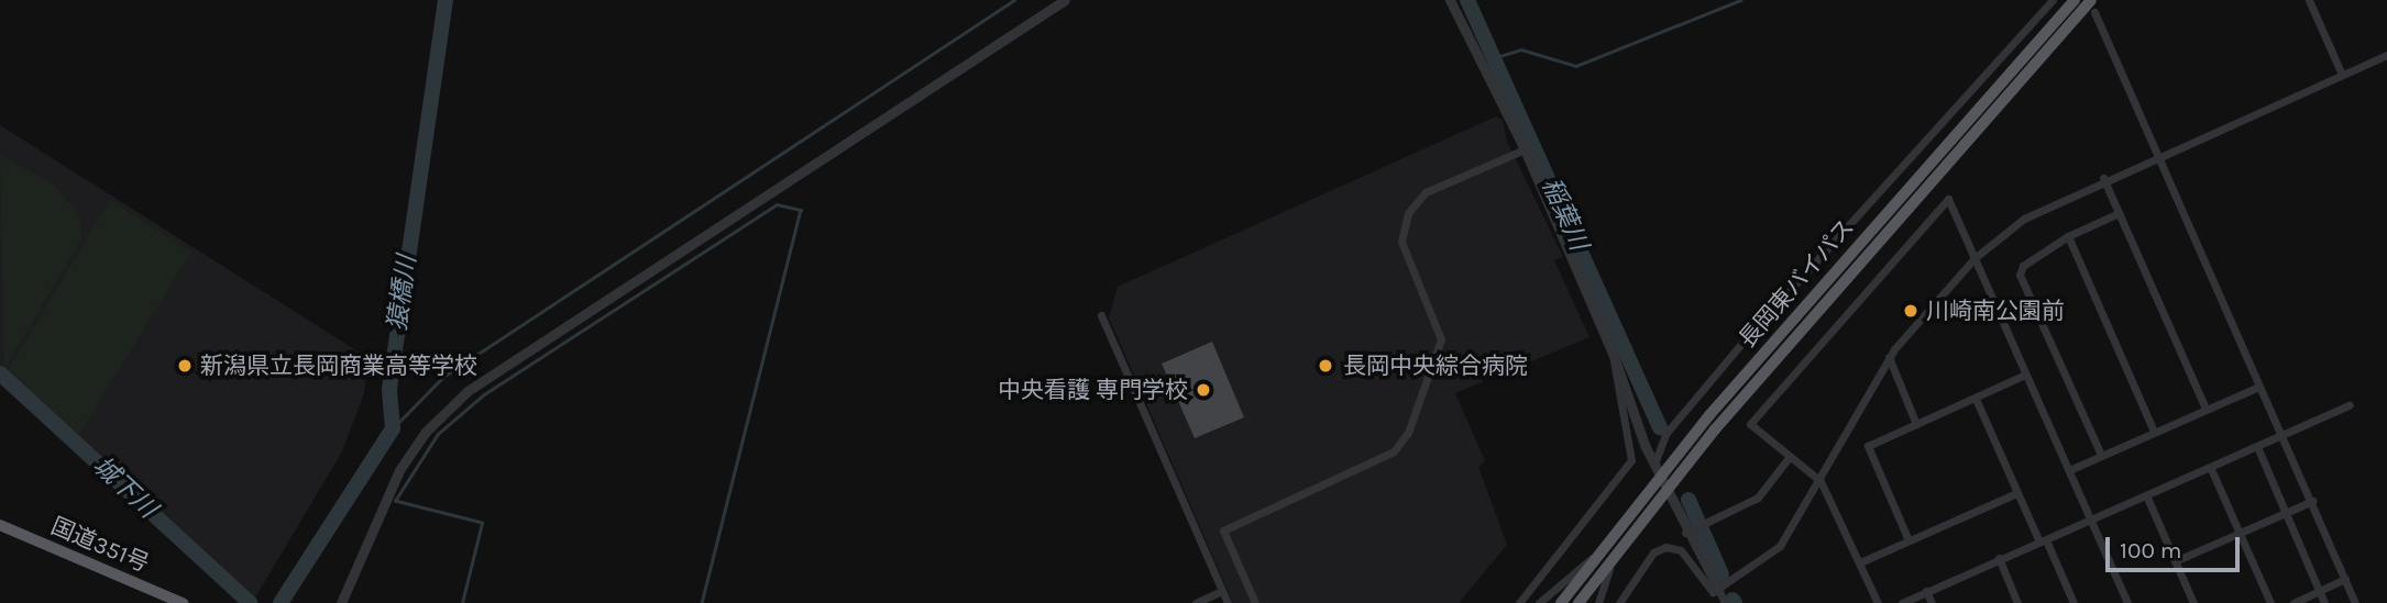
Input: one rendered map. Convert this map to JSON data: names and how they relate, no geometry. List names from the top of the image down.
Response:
{
  "streets": {
    "highway": ["長岡東バイパス", "国道351号"]
  },
  "water": ["稲葉川", "猿橋川", "城下川"],
  "places": [
    "川崎南公園前",
    "新潟県立長岡商業高等学校",
    "長岡中央綜合病院",
    "中央看護 専門学校"
  ],
  "scale_bar": "100 m"
}
